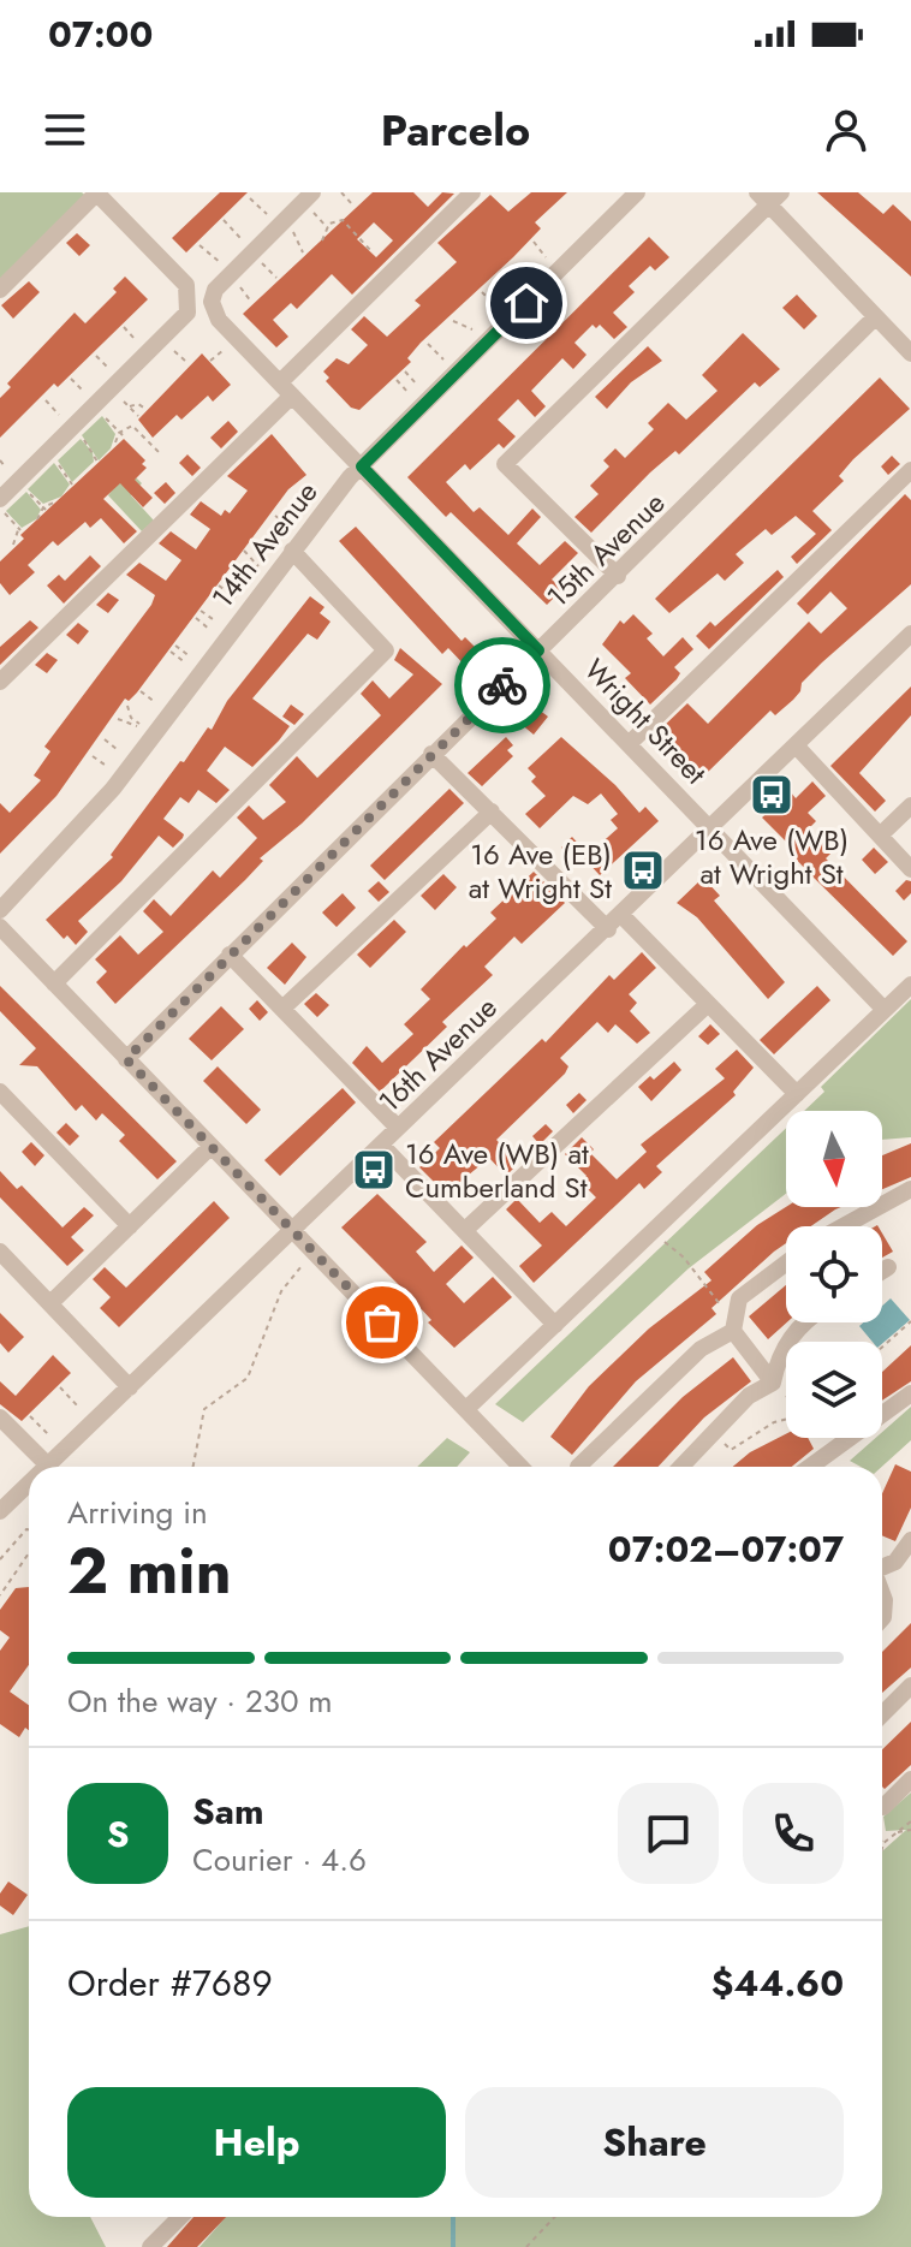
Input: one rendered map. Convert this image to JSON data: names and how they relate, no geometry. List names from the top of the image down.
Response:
{
  "streets": {
    "street": [
      "14th Avenue",
      "15th Avenue",
      "Wright Street",
      "16th Avenue"
    ]
  },
  "crossings": [
    ["14th Avenue", "Wright Street"],
    ["15th Avenue", "Wright Street"],
    ["Wright Street", "16th Avenue"]
  ],
  "places": {
    "bus stop": ["16 Ave (WB) at Wright St", "16 Ave (EB) at Wright St", "16 Ave (WB) at Cumberland St"]
  },
  "north": "bottom",
  "page": {
    "status": "07:00",
    "header": "Parcelo",
    "heading": ["2 min", "Arriving in", "07:02–07:07"],
    "panel": [
      "Sam",
      "Courier · 4.6",
      "Order #7689",
      "$44.60"
    ],
    "bar": "On the way · 230 m",
    "round": "S",
    "buttons": ["Help", "Share"]
  }
}
